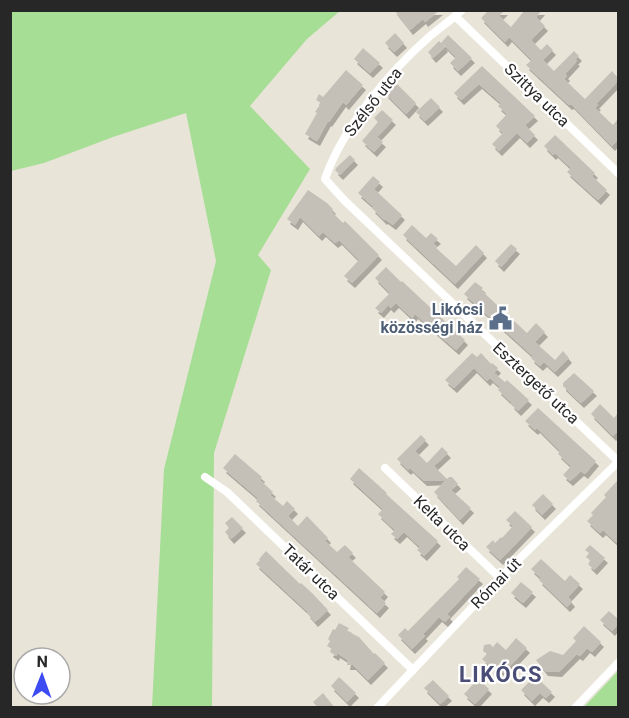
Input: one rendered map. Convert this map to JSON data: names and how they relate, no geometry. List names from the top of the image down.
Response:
{
  "streets": {
    "street": [
      "Szittya utca",
      "Szélső utca",
      "Esztergető utca",
      "Kelta utca",
      "Tatár utca",
      "Római út"
    ]
  },
  "crossings": [
    ["Szittya utca", "Szélső utca"],
    ["Szélső utca", "Esztergető utca"],
    ["Esztergető utca", "Római út"],
    ["Kelta utca", "Római út"],
    ["Tatár utca", "Római út"]
  ],
  "districts": ["LIKÓCS"],
  "places": {
    "public building": ["Likócsi közösségi ház"]
  },
  "north": "top"
}
